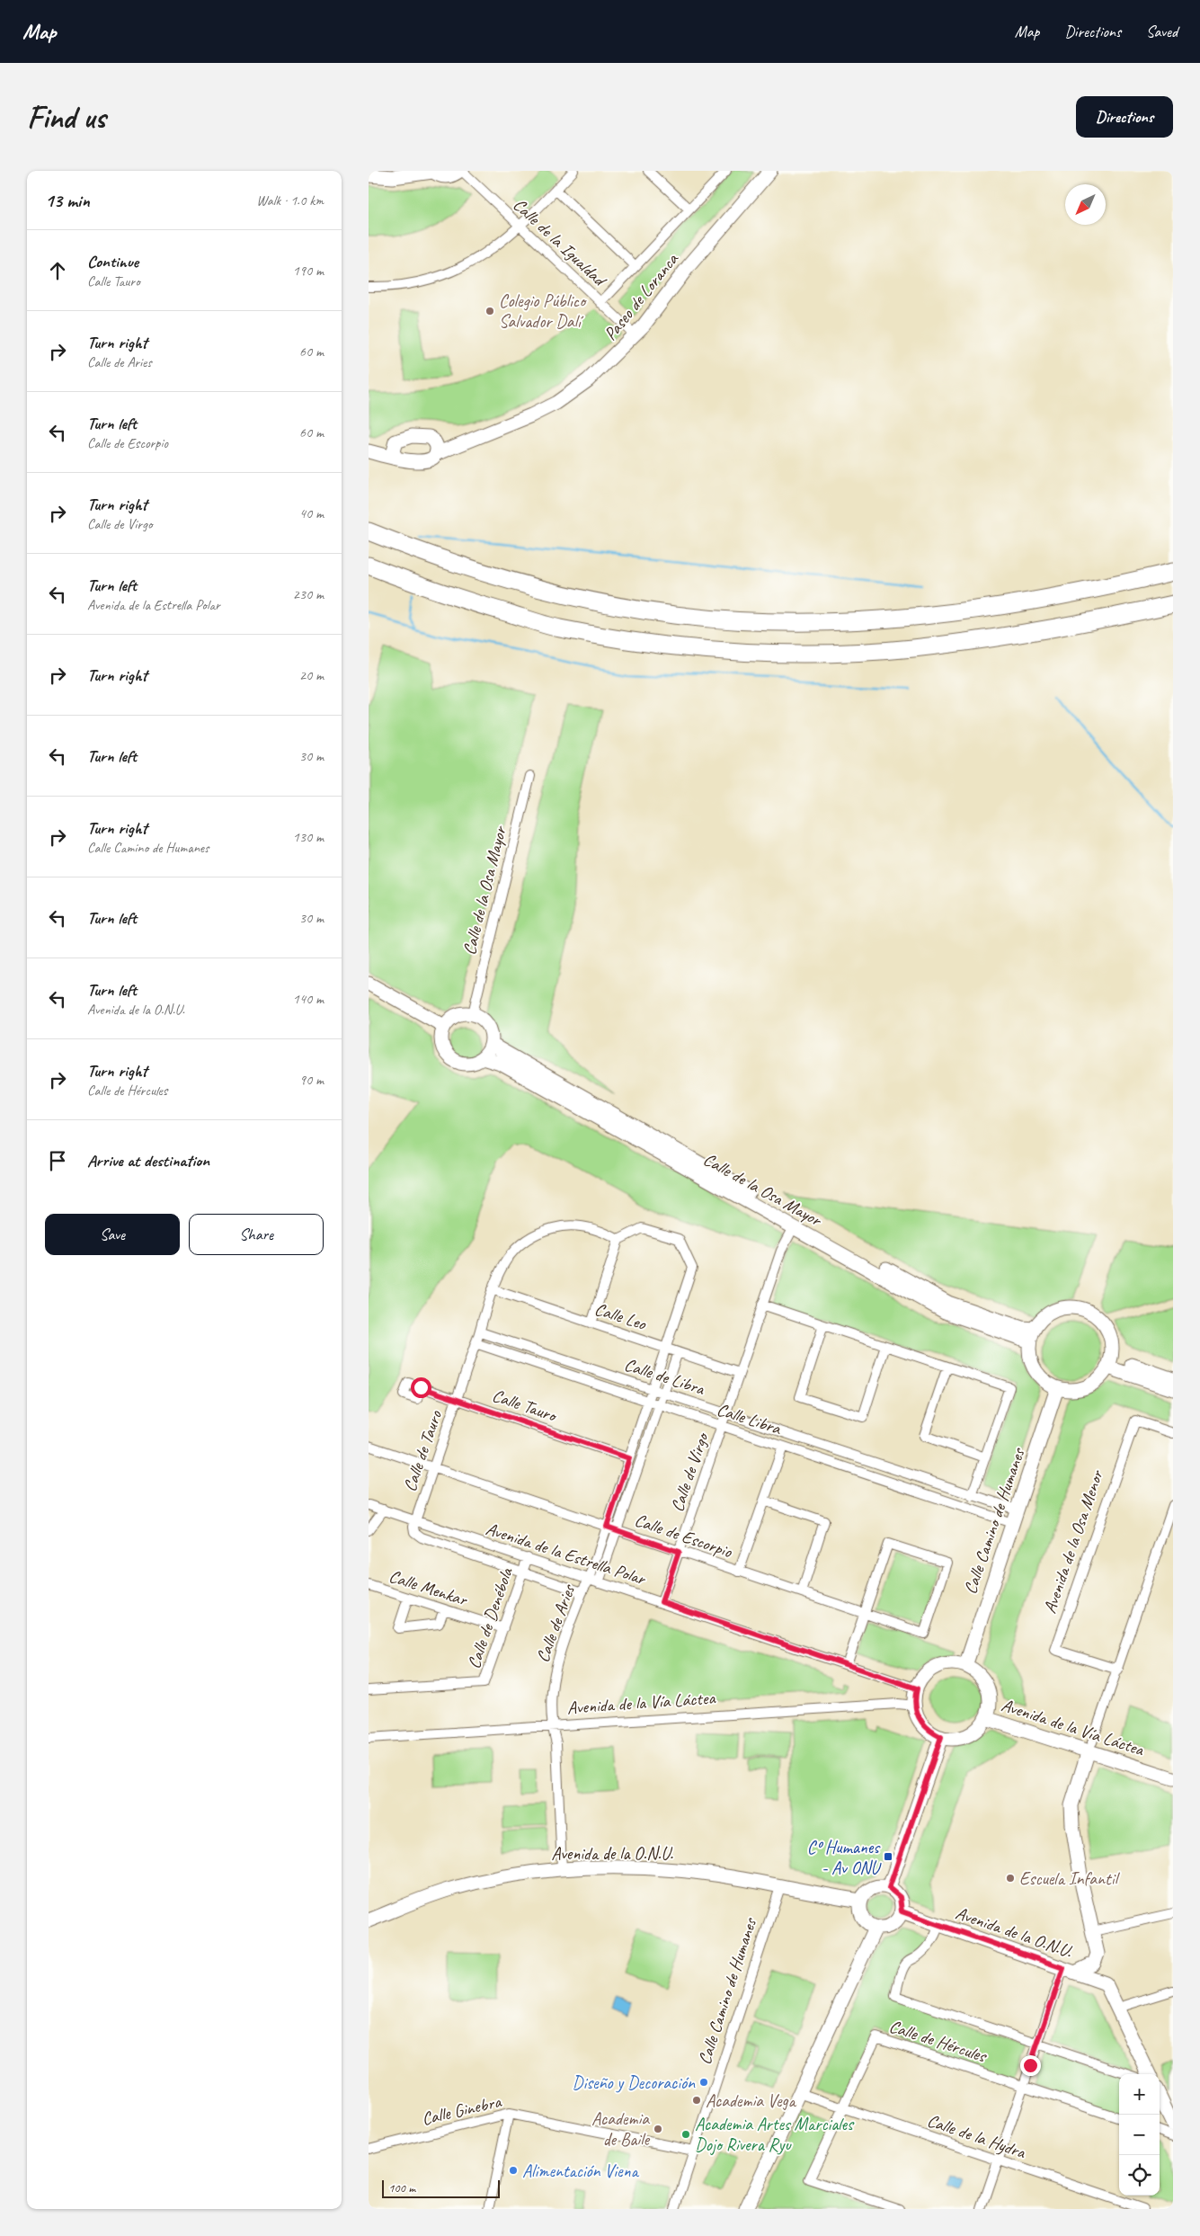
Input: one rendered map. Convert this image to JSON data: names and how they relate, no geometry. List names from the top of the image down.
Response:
{
  "streets": {
    "street": [
      "Calle de la Igualdad",
      "Paseo de Loranca",
      "Calle de la Osa Mayor",
      "Calle Leo",
      "Calle de Libra",
      "Calle Tauro",
      "Calle Libra",
      "Calle de Tauro",
      "Calle de Virgo",
      "Calle Camino de Humanes",
      "Calle de Escorpio",
      "Avenida de la Osa Menor",
      "Avenida de la Estrella Polar",
      "Calle Menkar",
      "Calle de Denébola",
      "Calle de Aries",
      "Avenida de la Vía Láctea",
      "Avenida de la O.N.U.",
      "Calle de Hércules",
      "Calle Ginebra",
      "Calle de la Hydra"
    ]
  },
  "crossings": [
    ["Calle de la Igualdad", "Paseo de Loranca"],
    ["Calle de la Osa Mayor", "Calle de Virgo"],
    ["Calle de la Osa Mayor", "Calle Camino de Humanes"],
    ["Calle Leo", "Calle de Tauro"],
    ["Calle Leo", "Calle de Virgo"],
    ["Calle Leo", "Calle de Aries"],
    ["Calle de Libra", "Calle de Tauro"],
    ["Calle de Libra", "Calle de Virgo"],
    ["Calle de Libra", "Calle Camino de Humanes"],
    ["Calle de Libra", "Calle de Aries"],
    ["Calle Tauro", "Calle de Tauro"],
    ["Calle Tauro", "Calle de Aries"],
    ["Calle Libra", "Calle de Tauro"],
    ["Calle Libra", "Calle de Virgo"],
    ["Calle Libra", "Calle Camino de Humanes"],
    ["Calle Libra", "Calle de Aries"],
    ["Calle de Tauro", "Calle de Escorpio"],
    ["Calle de Tauro", "Avenida de la Estrella Polar"],
    ["Calle de Virgo", "Calle de Escorpio"],
    ["Calle de Virgo", "Avenida de la Estrella Polar"],
    ["Calle Camino de Humanes", "Avenida de la Estrella Polar"],
    ["Calle Camino de Humanes", "Avenida de la Vía Láctea"],
    ["Calle Camino de Humanes", "Avenida de la O.N.U."],
    ["Calle Camino de Humanes", "Calle Ginebra"],
    ["Calle de Escorpio", "Avenida de la Estrella Polar"],
    ["Calle de Escorpio", "Calle de Aries"],
    ["Avenida de la Estrella Polar", "Calle de Denébola"],
    ["Avenida de la Estrella Polar", "Calle de Aries"],
    ["Avenida de la Estrella Polar", "Avenida de la Vía Láctea"],
    ["Calle Menkar", "Calle de Denébola"],
    ["Calle de Aries", "Avenida de la Vía Láctea"],
    ["Calle de Aries", "Avenida de la O.N.U."],
    ["Calle de Hércules", "Calle de la Hydra"]
  ],
  "places": {
    "other": [
      "Colegio Público Salvador Dalí",
      "Escuela Infantil",
      "Diseño y Decoración",
      "Academia Vega",
      "Academia de Baile",
      "Academia Artes Marciales Dojo Rivera Ryu",
      "Alimentación Viena"
    ],
    "transit": ["Cº Humanes - Av ONU"]
  },
  "scale_bar": "100 m",
  "north": "bottom left",
  "page": {
    "header": "Map",
    "nav": ["Map", "Directions", "Saved"],
    "buttons": [
      "Directions",
      ["Save", "Share"]
    ],
    "title": "Find us",
    "heading": ["13 min", "Walk · 1.0 km"],
    "list": [
      ["Continue", "Calle Tauro", "190 m"],
      ["Turn right", "Calle de Aries", "60 m"],
      ["Turn left", "Calle de Escorpio", "60 m"],
      ["Turn right", "Calle de Virgo", "40 m"],
      ["Turn left", "Avenida de la Estrella Polar", "230 m"],
      ["Turn right", "20 m"],
      ["Turn left", "30 m"],
      ["Turn right", "Calle Camino de Humanes", "130 m"],
      ["Turn left", "30 m"],
      ["Turn left", "Avenida de la O.N.U.", "140 m"],
      ["Turn right", "Calle de Hércules", "90 m"],
      "Arrive at destination"
    ],
    "map_buttons": ["+", "−"],
    "scale": "100 m"
  }
}
